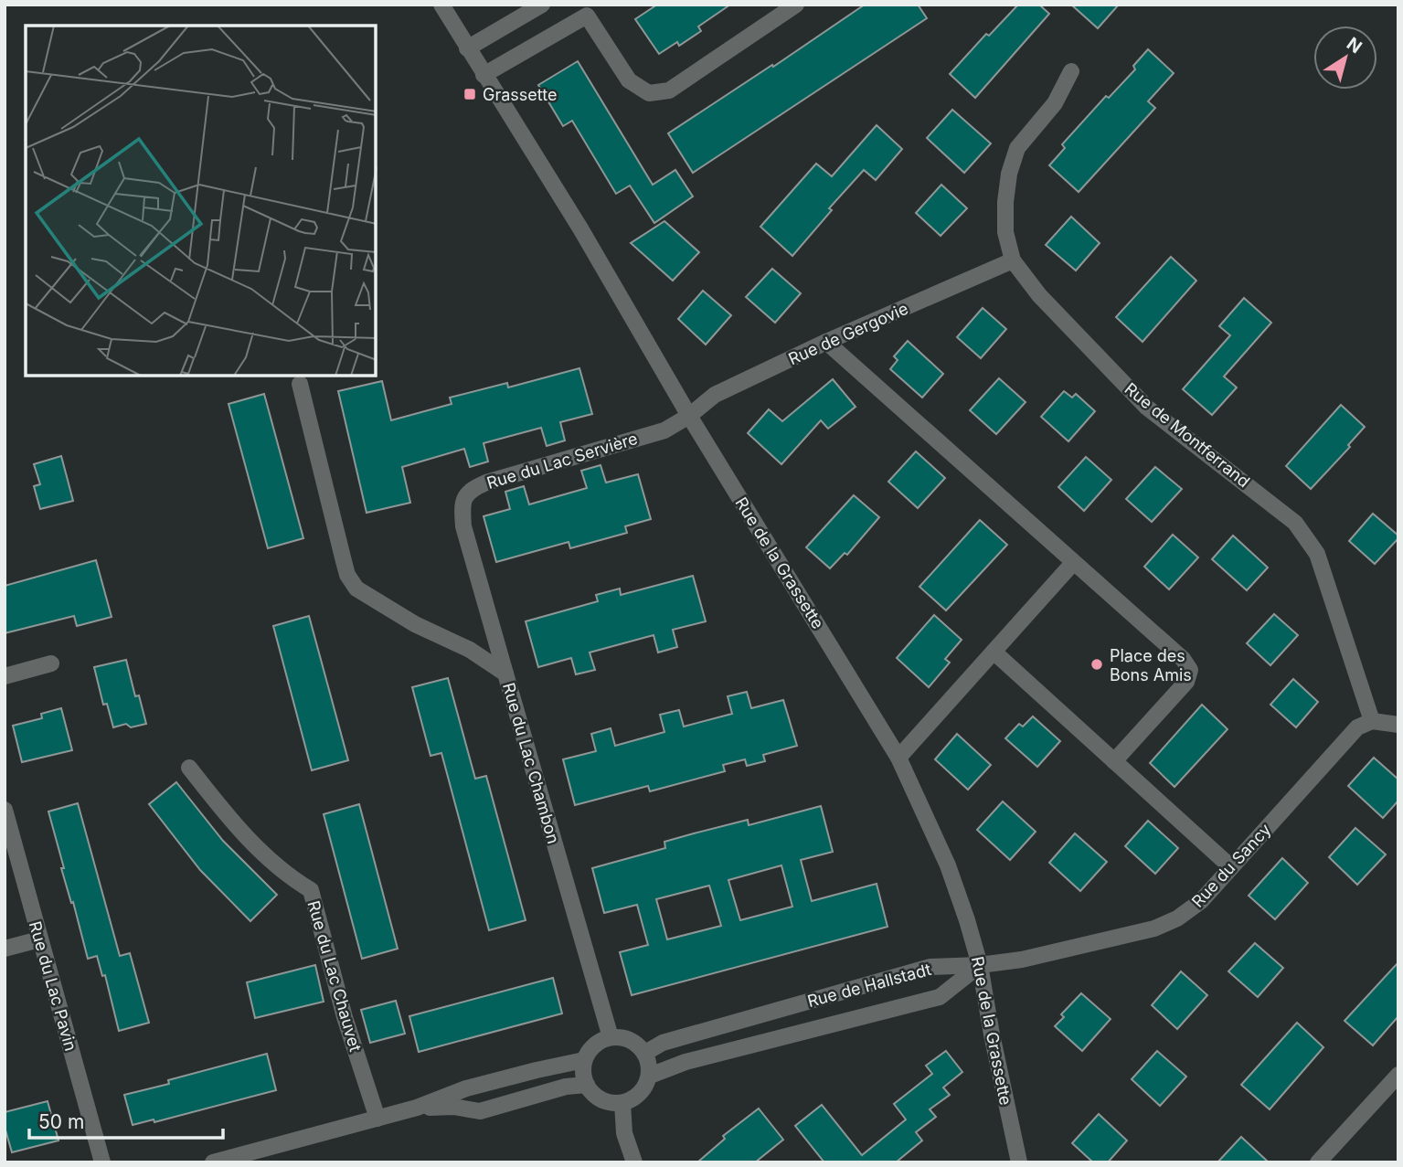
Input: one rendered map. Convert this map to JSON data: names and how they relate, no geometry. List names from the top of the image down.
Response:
{
  "streets": {
    "street": [
      "Rue de Gergovie",
      "Rue de Montferrand",
      "Rue du Lac Servière",
      "Rue de la Grassette",
      "Rue du Lac Chambon",
      "Rue du Sancy",
      "Rue du Lac Chauvet",
      "Rue de Hallstadt",
      "Rue du Lac Pavin"
    ]
  },
  "crossings": [
    ["Rue de Gergovie", "Rue de Montferrand"],
    ["Rue de Gergovie", "Rue du Lac Servière"],
    ["Rue de Gergovie", "Rue de la Grassette"],
    ["Rue de Montferrand", "Rue du Sancy"],
    ["Rue du Lac Servière", "Rue de la Grassette"],
    ["Rue du Lac Servière", "Rue du Lac Chambon"],
    ["Rue de la Grassette", "Rue du Sancy"],
    ["Rue de la Grassette", "Rue de Hallstadt"],
    ["Rue du Lac Chambon", "Rue de Hallstadt"],
    ["Rue du Sancy", "Rue de Hallstadt"]
  ],
  "places": {
    "transit": ["Grassette"],
    "other": ["Place des Bons Amis"]
  },
  "scale_bar": "50 m",
  "north": "top right"
}
